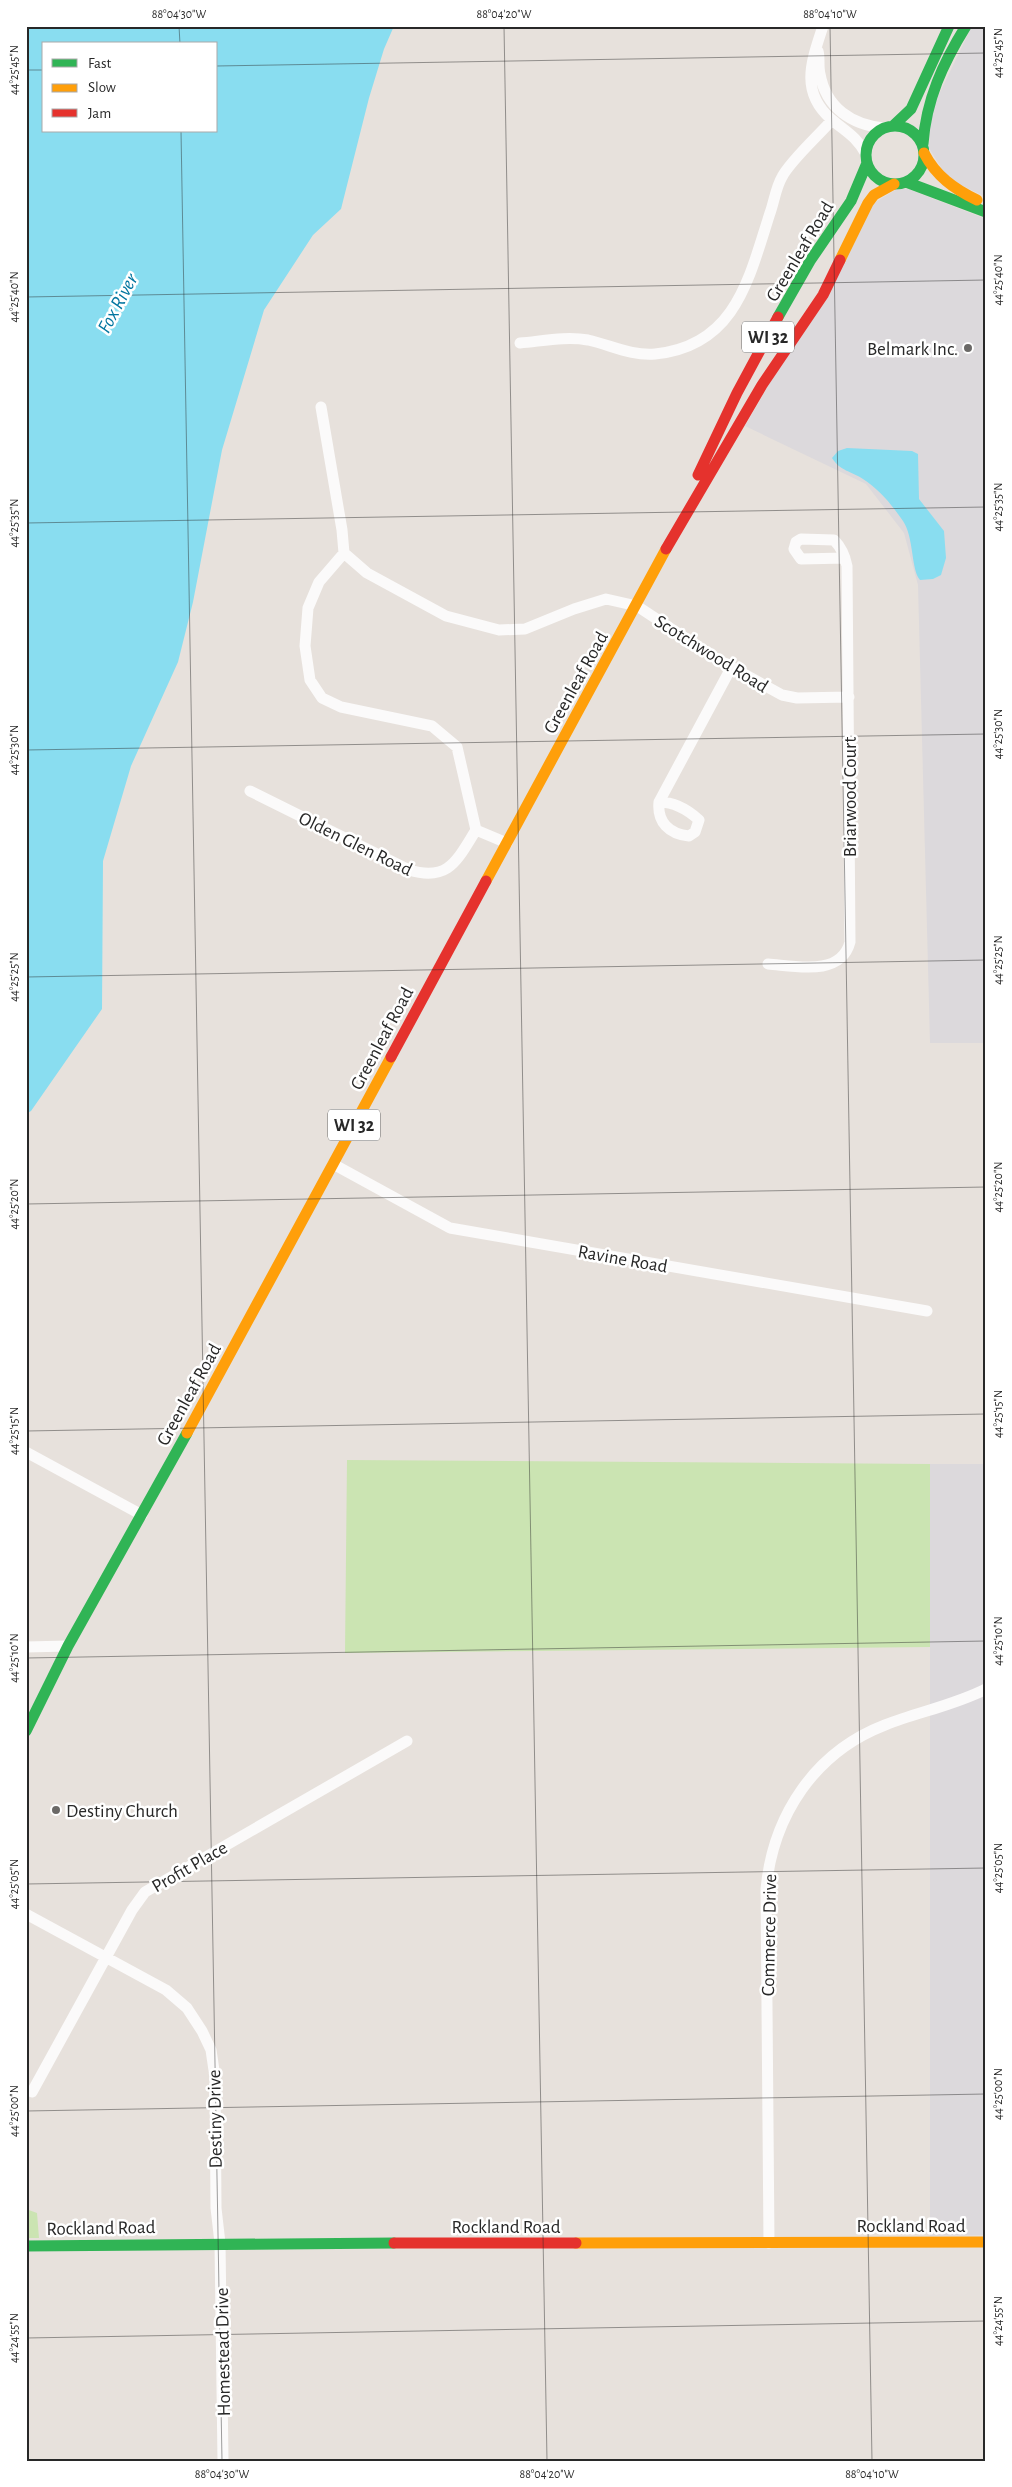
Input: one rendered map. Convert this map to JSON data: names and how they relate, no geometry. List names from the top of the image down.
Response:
{
  "streets": {
    "main road": ["Greenleaf Road", "WI 32", "Rockland Road"],
    "street": [
      "Scotchwood Road",
      "Briarwood Court",
      "Olden Glen Road",
      "Ravine Road",
      "Profit Place",
      "Commerce Drive",
      "Destiny Drive",
      "Homestead Drive"
    ]
  },
  "crossings": [
    ["Greenleaf Road", "WI 32"],
    ["Greenleaf Road", "Scotchwood Road"],
    ["Greenleaf Road", "Ravine Road"],
    ["Scotchwood Road", "Briarwood Court"],
    ["Profit Place", "Destiny Drive"],
    ["Commerce Drive", "Rockland Road"],
    ["Destiny Drive", "Rockland Road"],
    ["Destiny Drive", "Homestead Drive"],
    ["Rockland Road", "Homestead Drive"]
  ],
  "water": ["Fox River"],
  "places": ["Belmark Inc.", "Destiny Church"],
  "legend": ["Fast", "Slow", "Jam"],
  "coordinates": [
    "88°04'30\"W",
    "88°04'20\"W",
    "88°04'10\"W",
    "44°25'45\"N",
    "44°25'40\"N",
    "44°25'35\"N",
    "44°25'30\"N",
    "44°25'25\"N",
    "44°25'20\"N",
    "44°25'15\"N",
    "44°25'10\"N",
    "44°25'05\"N",
    "44°25'00\"N",
    "44°24'55\"N"
  ]
}
